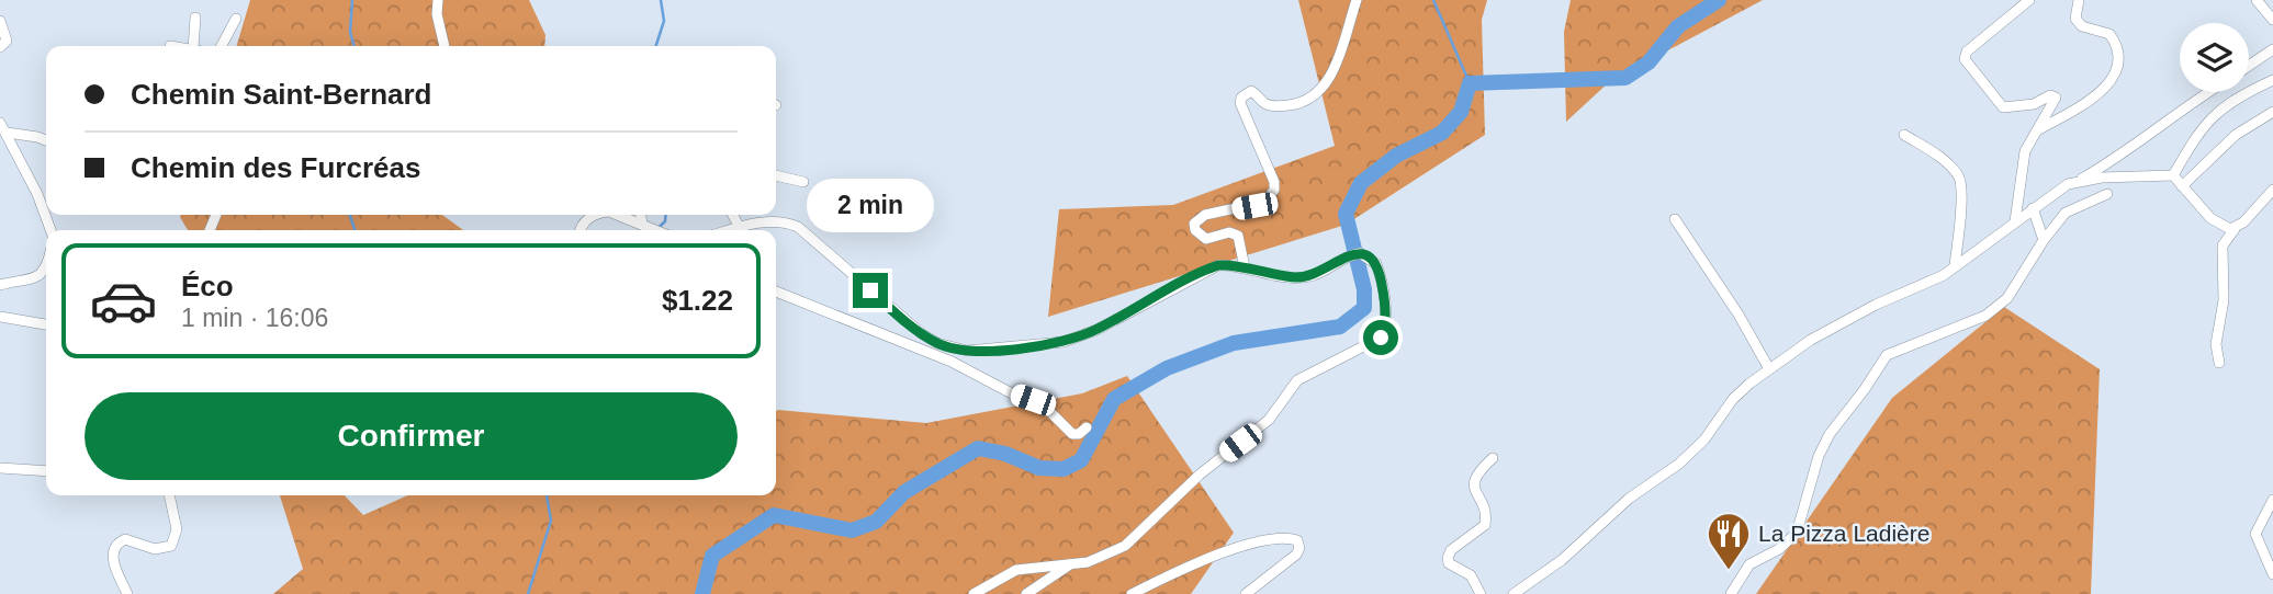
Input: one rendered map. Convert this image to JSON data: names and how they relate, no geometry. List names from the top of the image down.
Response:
{
  "places": {
    "restaurant": ["La Pizza Ladière"]
  },
  "page": {
    "banner": ["Chemin Saint-Bernard", "Chemin des Furcréas"],
    "bubble": "2 min",
    "list": [
      {
        "name": "Éco",
        "note": "1 min · 16:06",
        "value": "$1.22"
      }
    ],
    "buttons": "Confirmer"
  }
}
